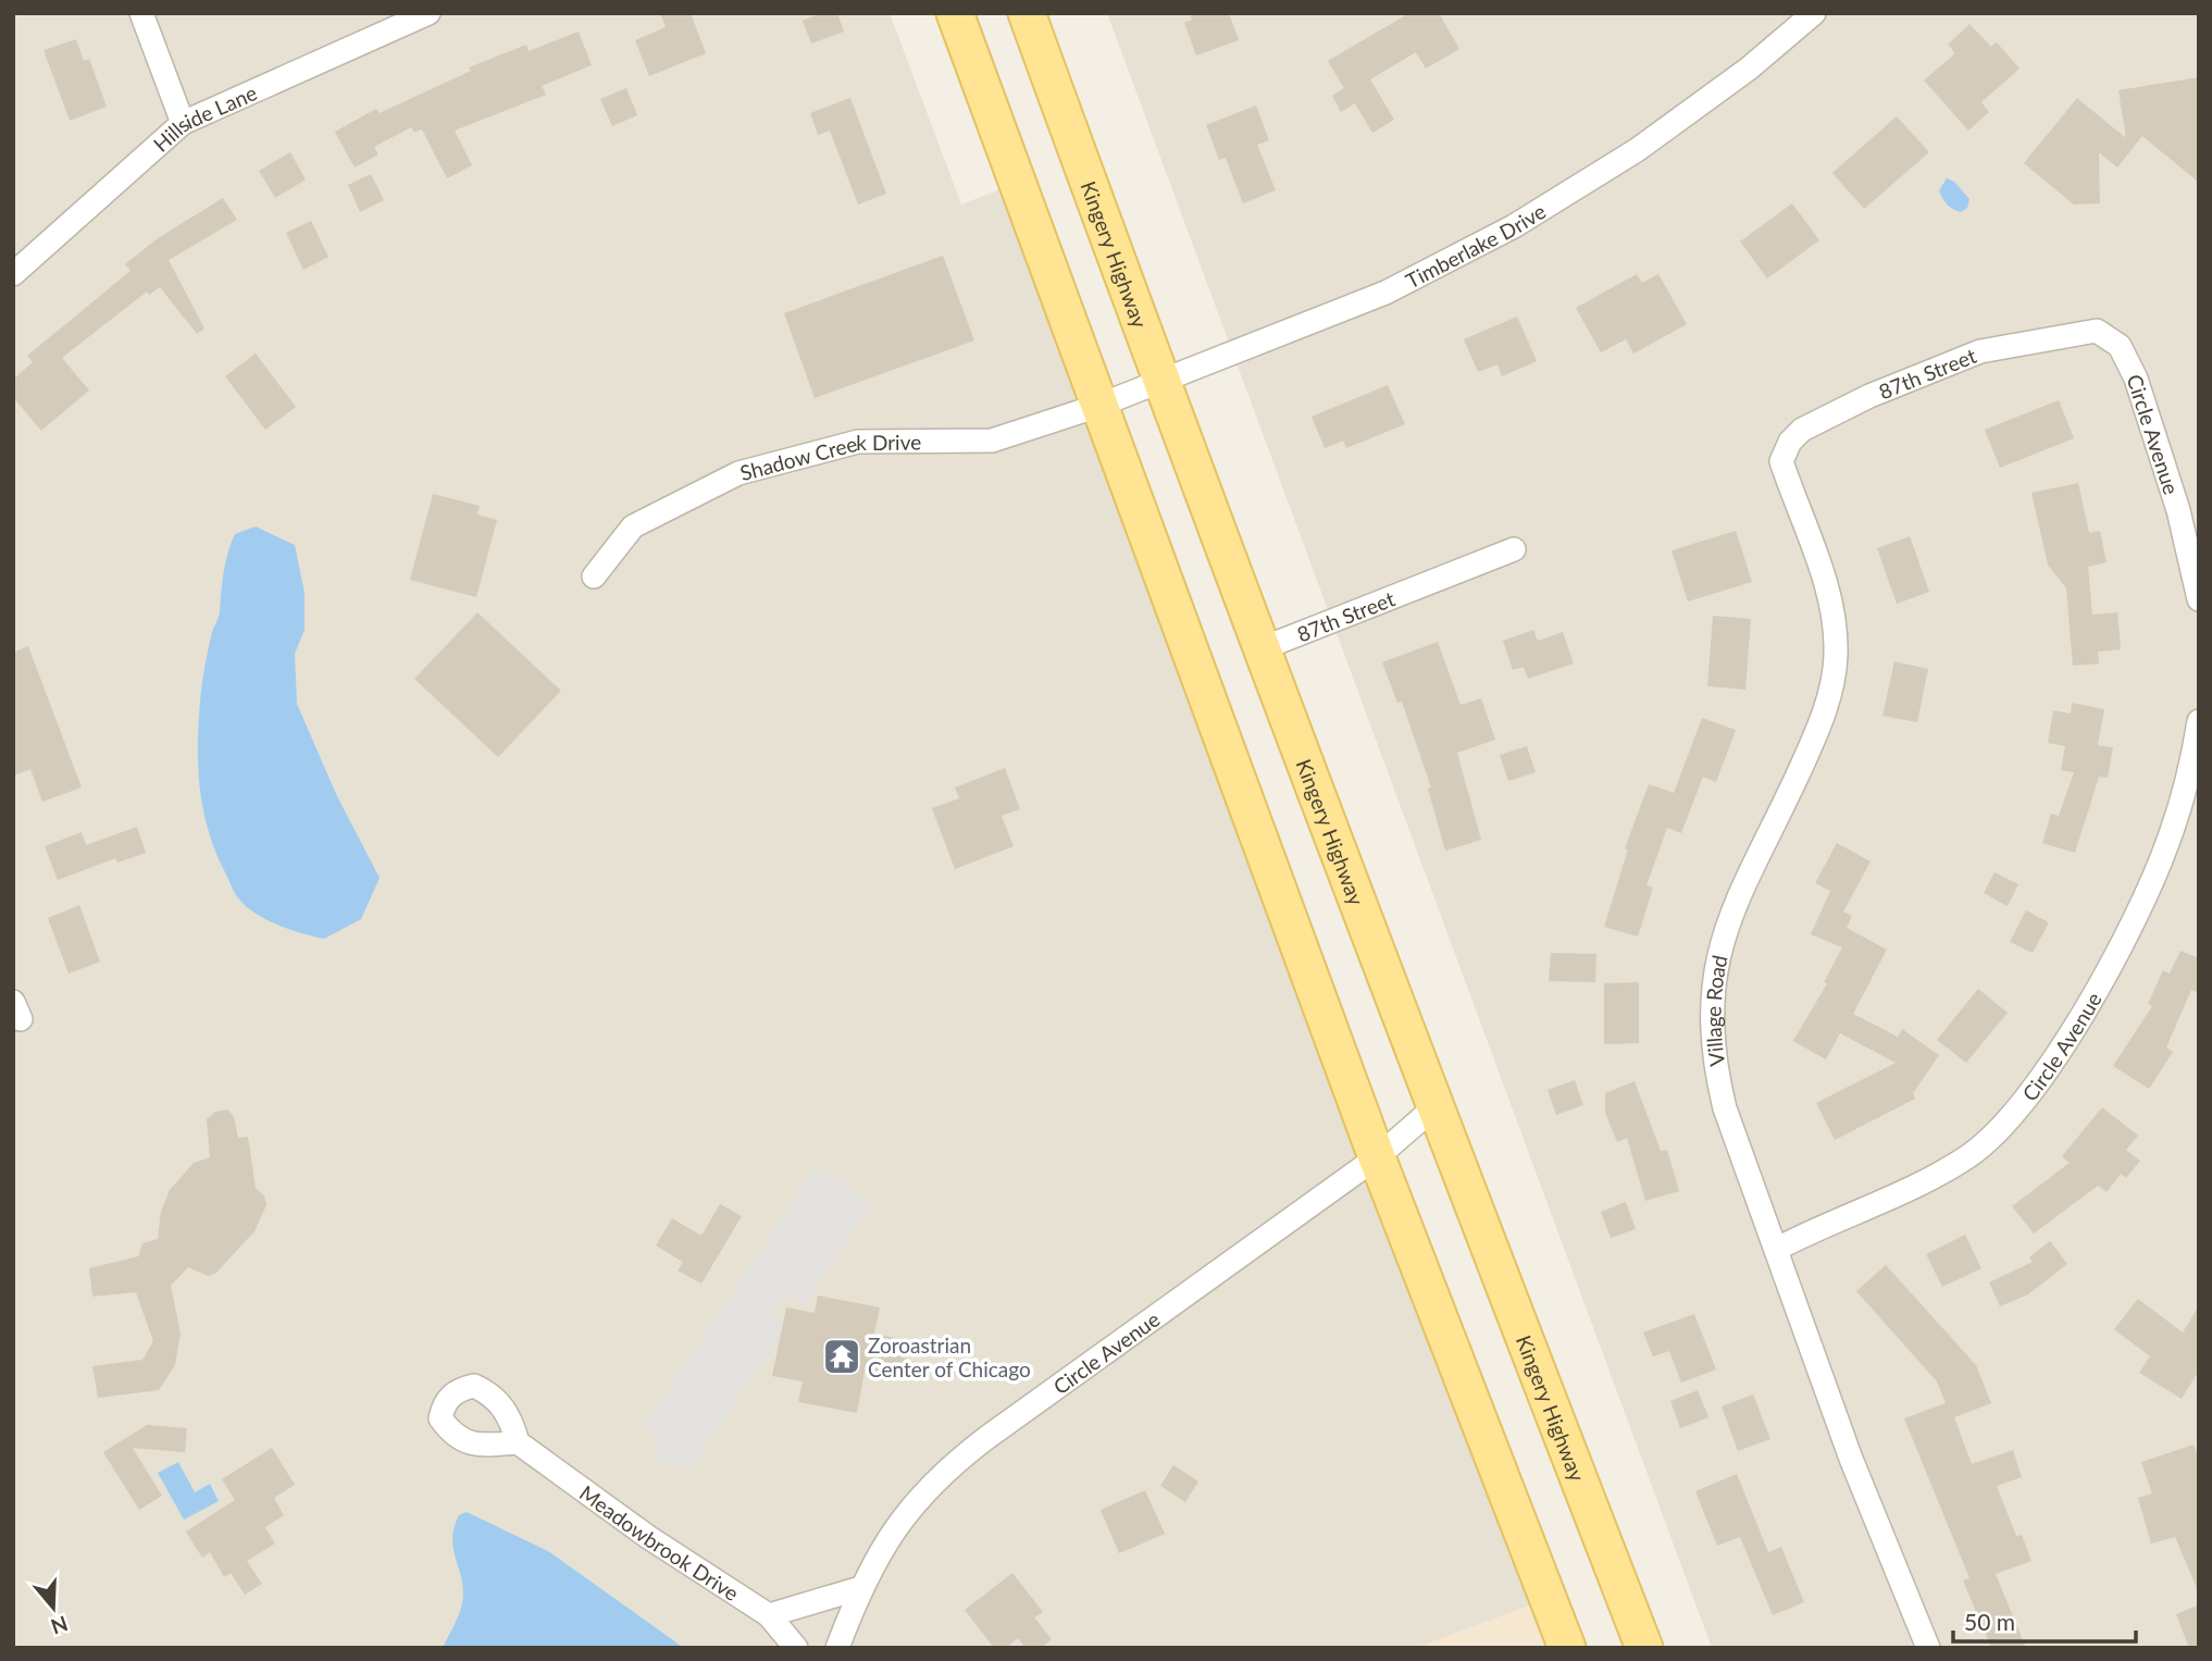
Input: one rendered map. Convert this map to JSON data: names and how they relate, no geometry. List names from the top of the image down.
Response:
{
  "streets": {
    "main road": ["Kingery Highway"],
    "street": [
      "Hillside Lane",
      "Timberlake Drive",
      "87th Street",
      "Circle Avenue",
      "Shadow Creek Drive",
      "Village Road",
      "Meadowbrook Drive"
    ]
  },
  "crossings": [
    ["Timberlake Drive", "Kingery Highway"],
    ["Timberlake Drive", "Shadow Creek Drive"],
    ["Kingery Highway", "87th Street"],
    ["Kingery Highway", "Circle Avenue"],
    ["87th Street", "Circle Avenue"],
    ["87th Street", "Village Road"],
    ["Circle Avenue", "Village Road"]
  ],
  "places": {
    "temple": ["Zoroastrian Center of Chicago"]
  },
  "scale_bar": "50 m",
  "north": "bottom"
}
